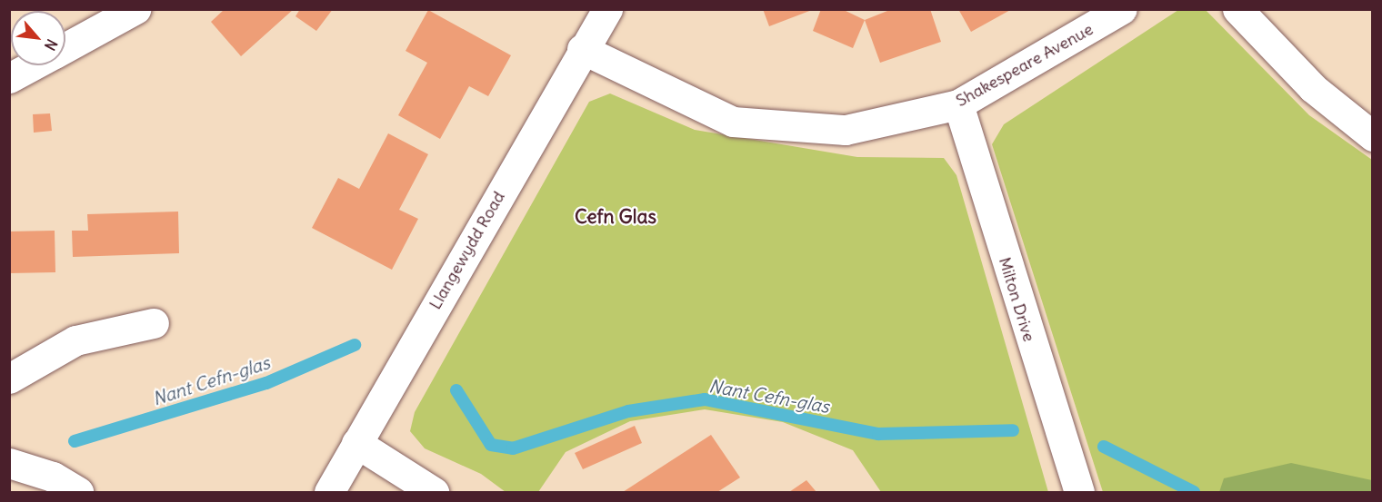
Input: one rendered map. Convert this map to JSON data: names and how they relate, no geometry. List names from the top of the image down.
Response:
{
  "streets": {
    "street": ["Shakespeare Avenue", "Llangewydd Road", "Milton Drive"]
  },
  "crossings": [
    ["Shakespeare Avenue", "Llangewydd Road"],
    ["Shakespeare Avenue", "Milton Drive"]
  ],
  "districts": ["Cefn Glas"],
  "water": ["Nant Cefn-glas"],
  "north": "bottom right"
}
